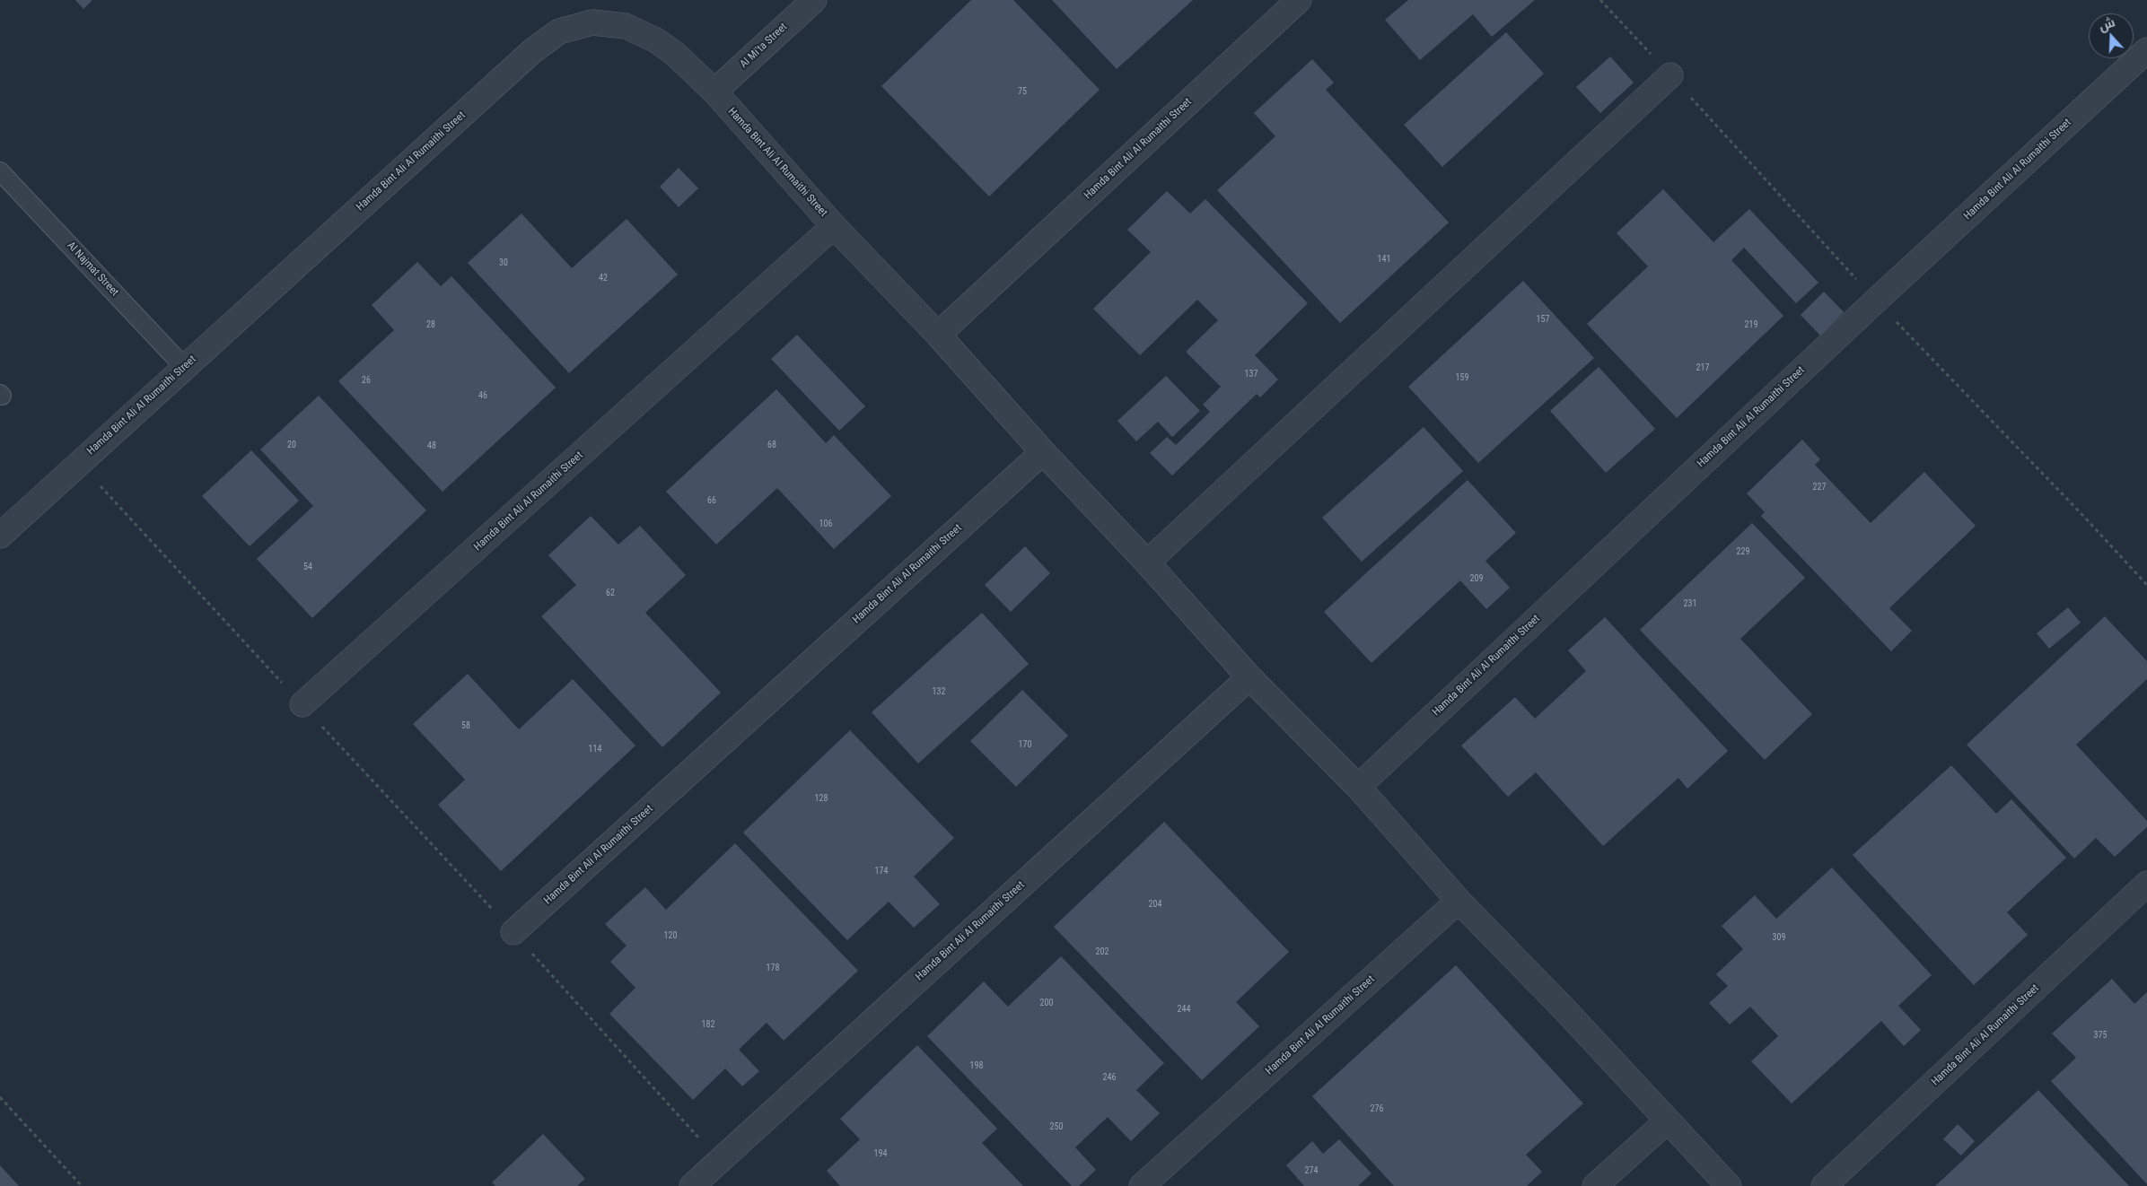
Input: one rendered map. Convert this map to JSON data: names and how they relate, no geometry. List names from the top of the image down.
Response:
{
  "streets": {
    "street": ["Al Mi'ta Street", "Hamda Bint Ali Al Rumaithi Street"],
    "lane": ["Al Najmat Street"]
  },
  "crossings": [
    ["Al Mi'ta Street", "Hamda Bint Ali Al Rumaithi Street"],
    ["Hamda Bint Ali Al Rumaithi Street", "Al Najmat Street"]
  ],
  "house_numbers": [
    "75",
    "141",
    "30",
    "42",
    "157",
    "28",
    "219",
    "217",
    "137",
    "159",
    "26",
    "46",
    "20",
    "68",
    "48",
    "227",
    "66",
    "106",
    "229",
    "54",
    "209",
    "62",
    "231",
    "132",
    "58",
    "170",
    "114",
    "128",
    "174",
    "204",
    "120",
    "309",
    "202",
    "178",
    "200",
    "244",
    "182",
    "375",
    "198",
    "246",
    "276",
    "250",
    "194",
    "274"
  ],
  "north": "top"
}
